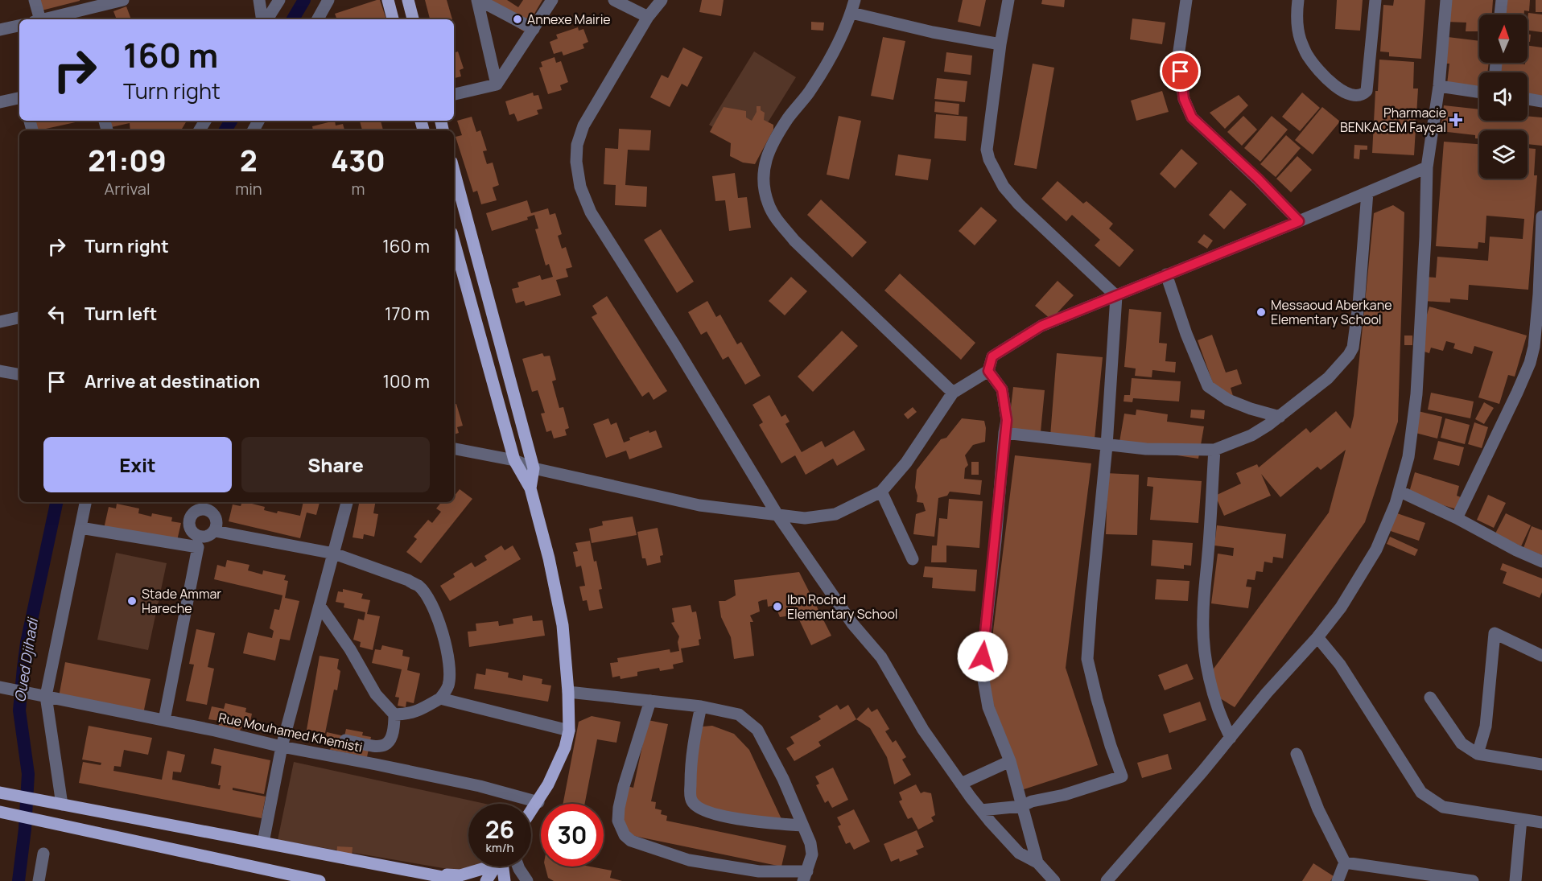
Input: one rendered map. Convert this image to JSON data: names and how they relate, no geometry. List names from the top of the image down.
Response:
{
  "streets": {
    "street": ["Rue Mouhamed Khemisti"]
  },
  "water": ["Oued Djihadi"],
  "places": {
    "other": [
      "Annexe Mairie",
      "Messaoud Aberkane Elementary School",
      "Stade Ammar Hareche",
      "Ibn Rochd Elementary School"
    ],
    "health": ["Pharmacie BENKACEM Fayçal"]
  },
  "north": "top",
  "page": {
    "turn": ["160 m", "Turn right"],
    "eta": [
      "21:09",
      "Arrival",
      "2",
      "min",
      "430",
      "m"
    ],
    "list": [
      {
        "name": "Turn right",
        "value": "160 m"
      },
      {
        "name": "Turn left",
        "value": "170 m"
      },
      {
        "name": "Arrive at destination",
        "value": "100 m"
      }
    ],
    "buttons": ["Exit", "Share"],
    "speed": "26 km/h",
    "limit": "30"
  }
}
